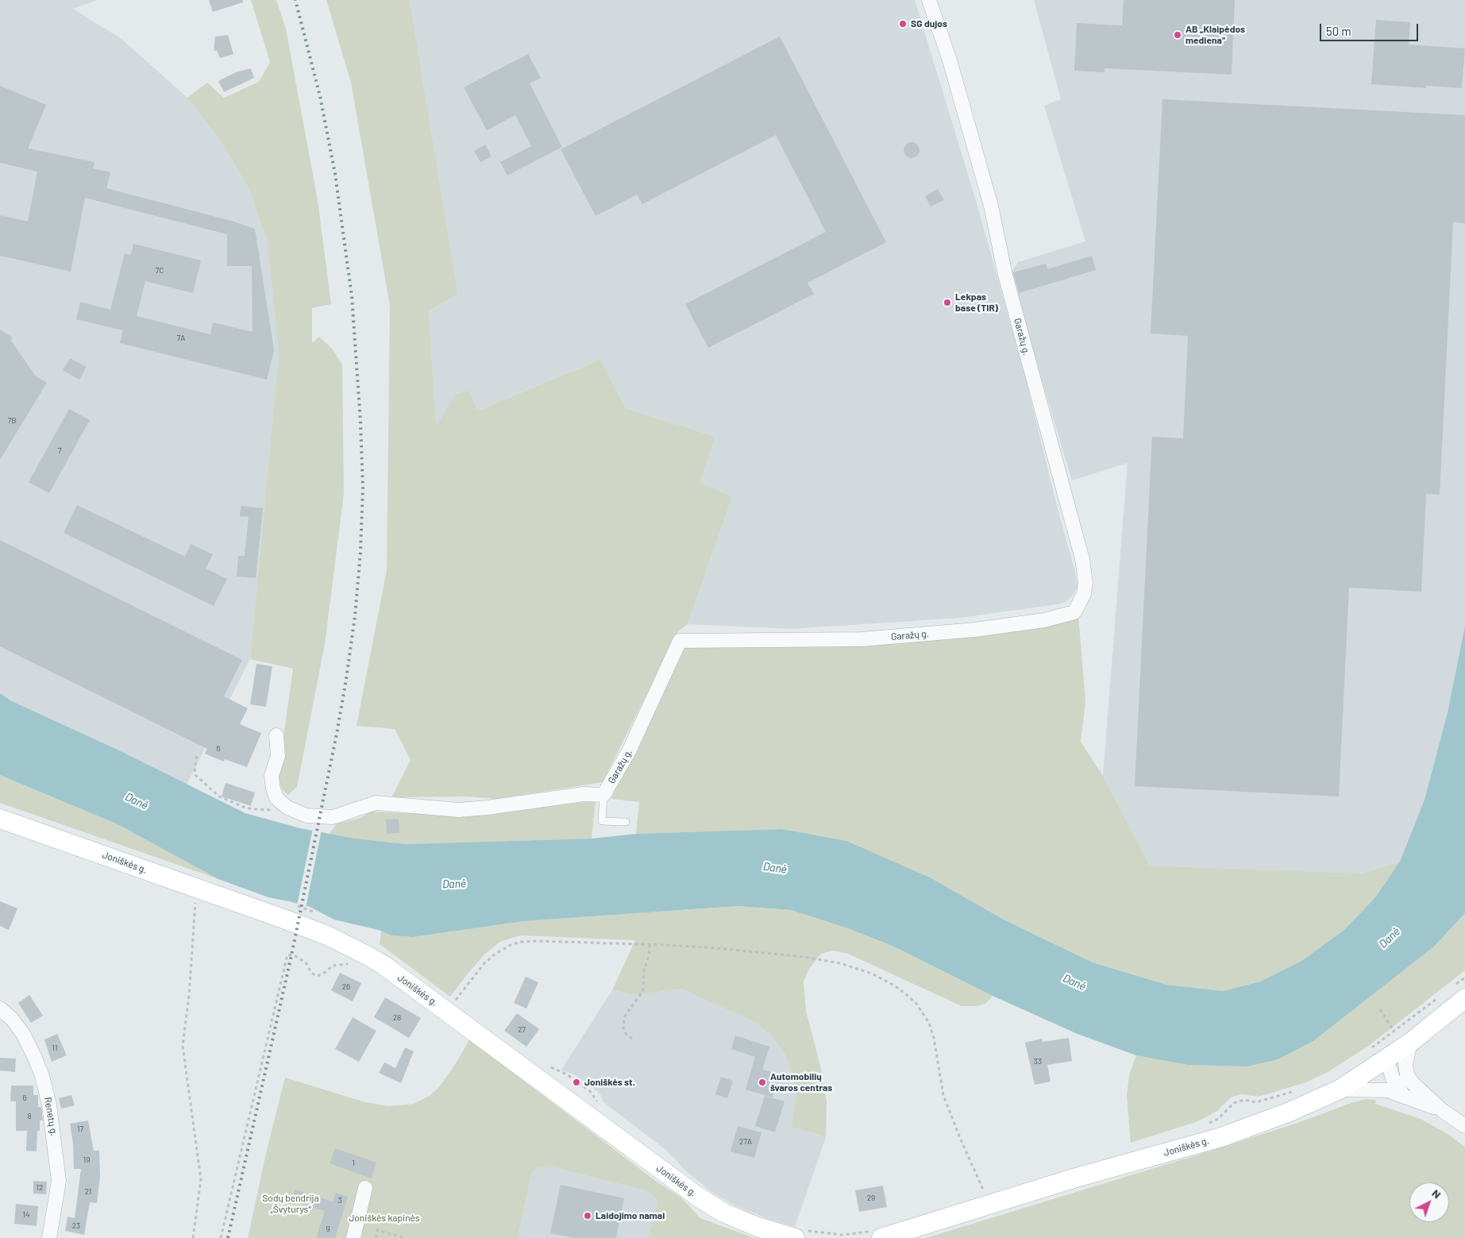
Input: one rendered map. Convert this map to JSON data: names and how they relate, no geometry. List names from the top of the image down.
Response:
{
  "streets": {
    "main road": ["Joniškės g."],
    "street": ["Garažų g.", "Renetų g."]
  },
  "water": ["Danė"],
  "parks": ["Sodų bendrija „Švyturys“", "Joniškės kapinės"],
  "places": [
    "SG dujos",
    "AB „Klaipėdos mediena“",
    "Lekpas base (TIR)",
    "Joniškės st.",
    "Automobilių švaros centras",
    "Laidojimo namai"
  ],
  "house_numbers": [
    "7C",
    "7A",
    "7B",
    "7",
    "6",
    "26",
    "28",
    "27",
    "11",
    "33",
    "6",
    "8",
    "17",
    "27A",
    "19",
    "1",
    "12",
    "21",
    "29",
    "3",
    "14",
    "23",
    "9"
  ],
  "scale_bar": "50 m",
  "north": "top right"
}
